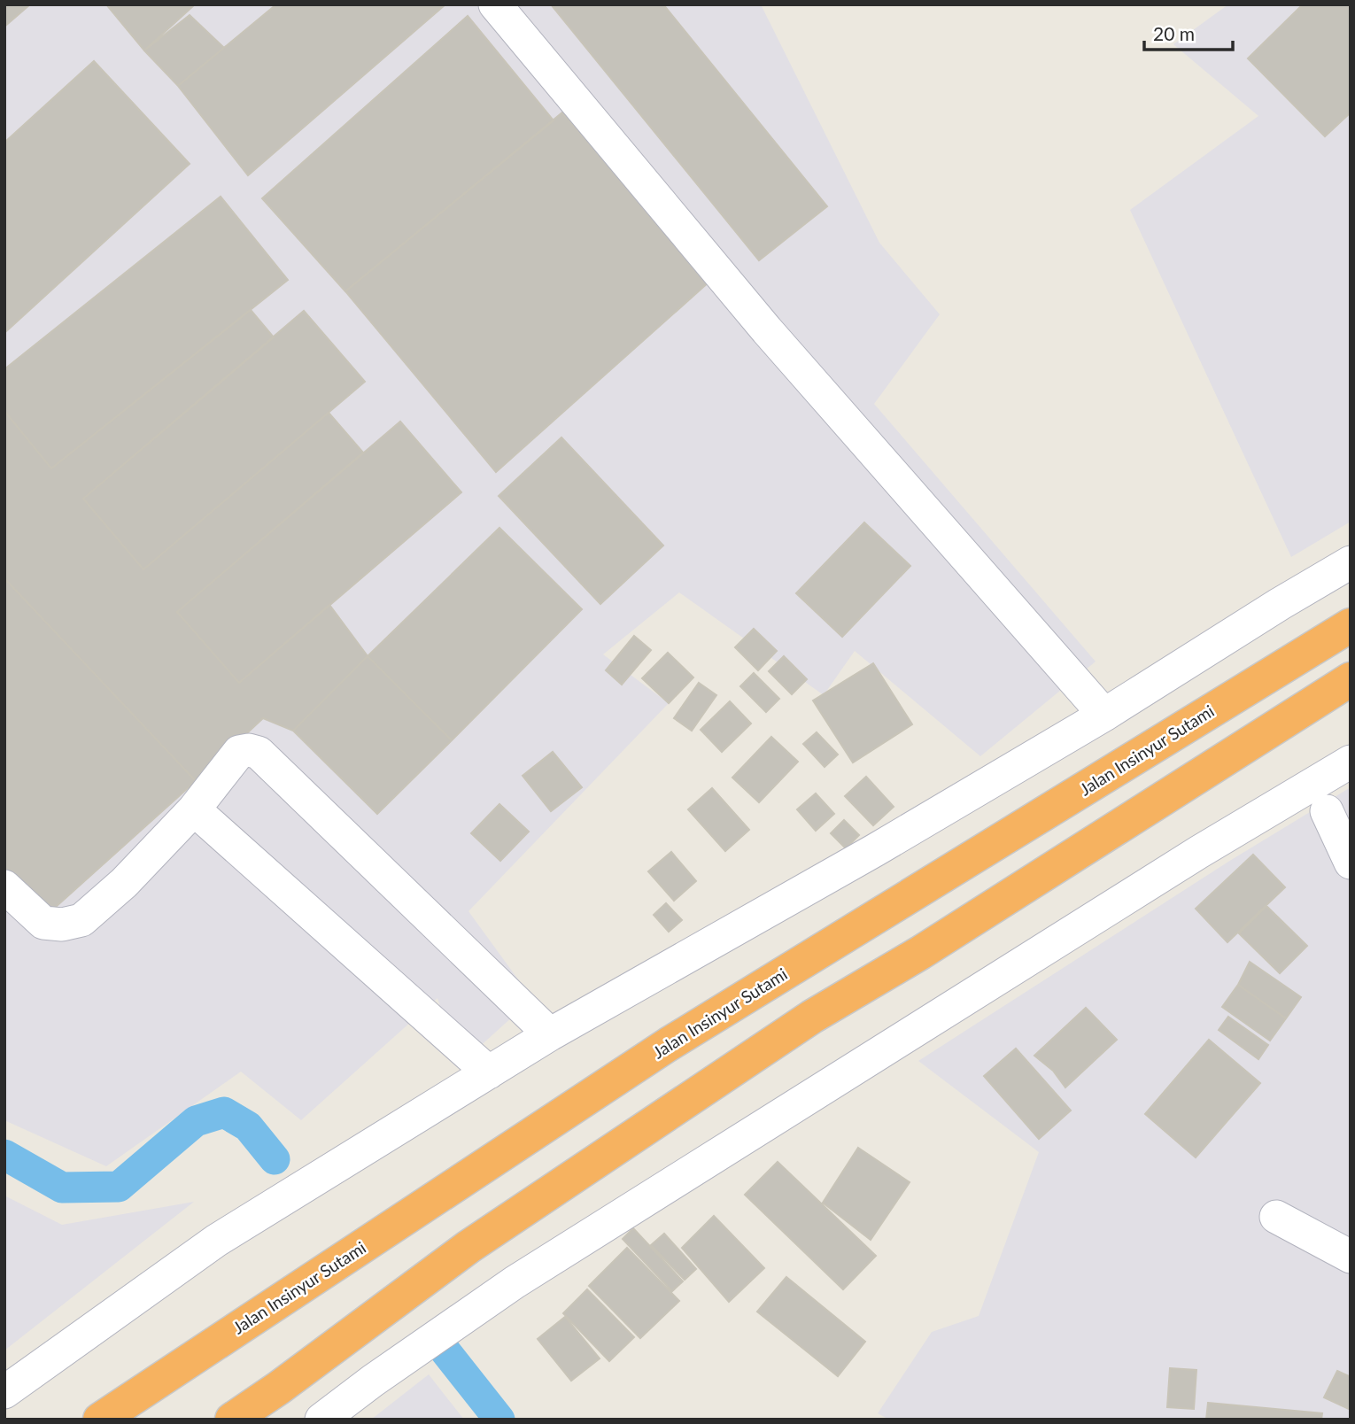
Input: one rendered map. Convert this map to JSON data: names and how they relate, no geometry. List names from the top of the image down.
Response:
{
  "streets": {
    "highway": ["Jalan Insinyur Sutami"]
  },
  "scale_bar": "20 m"
}
